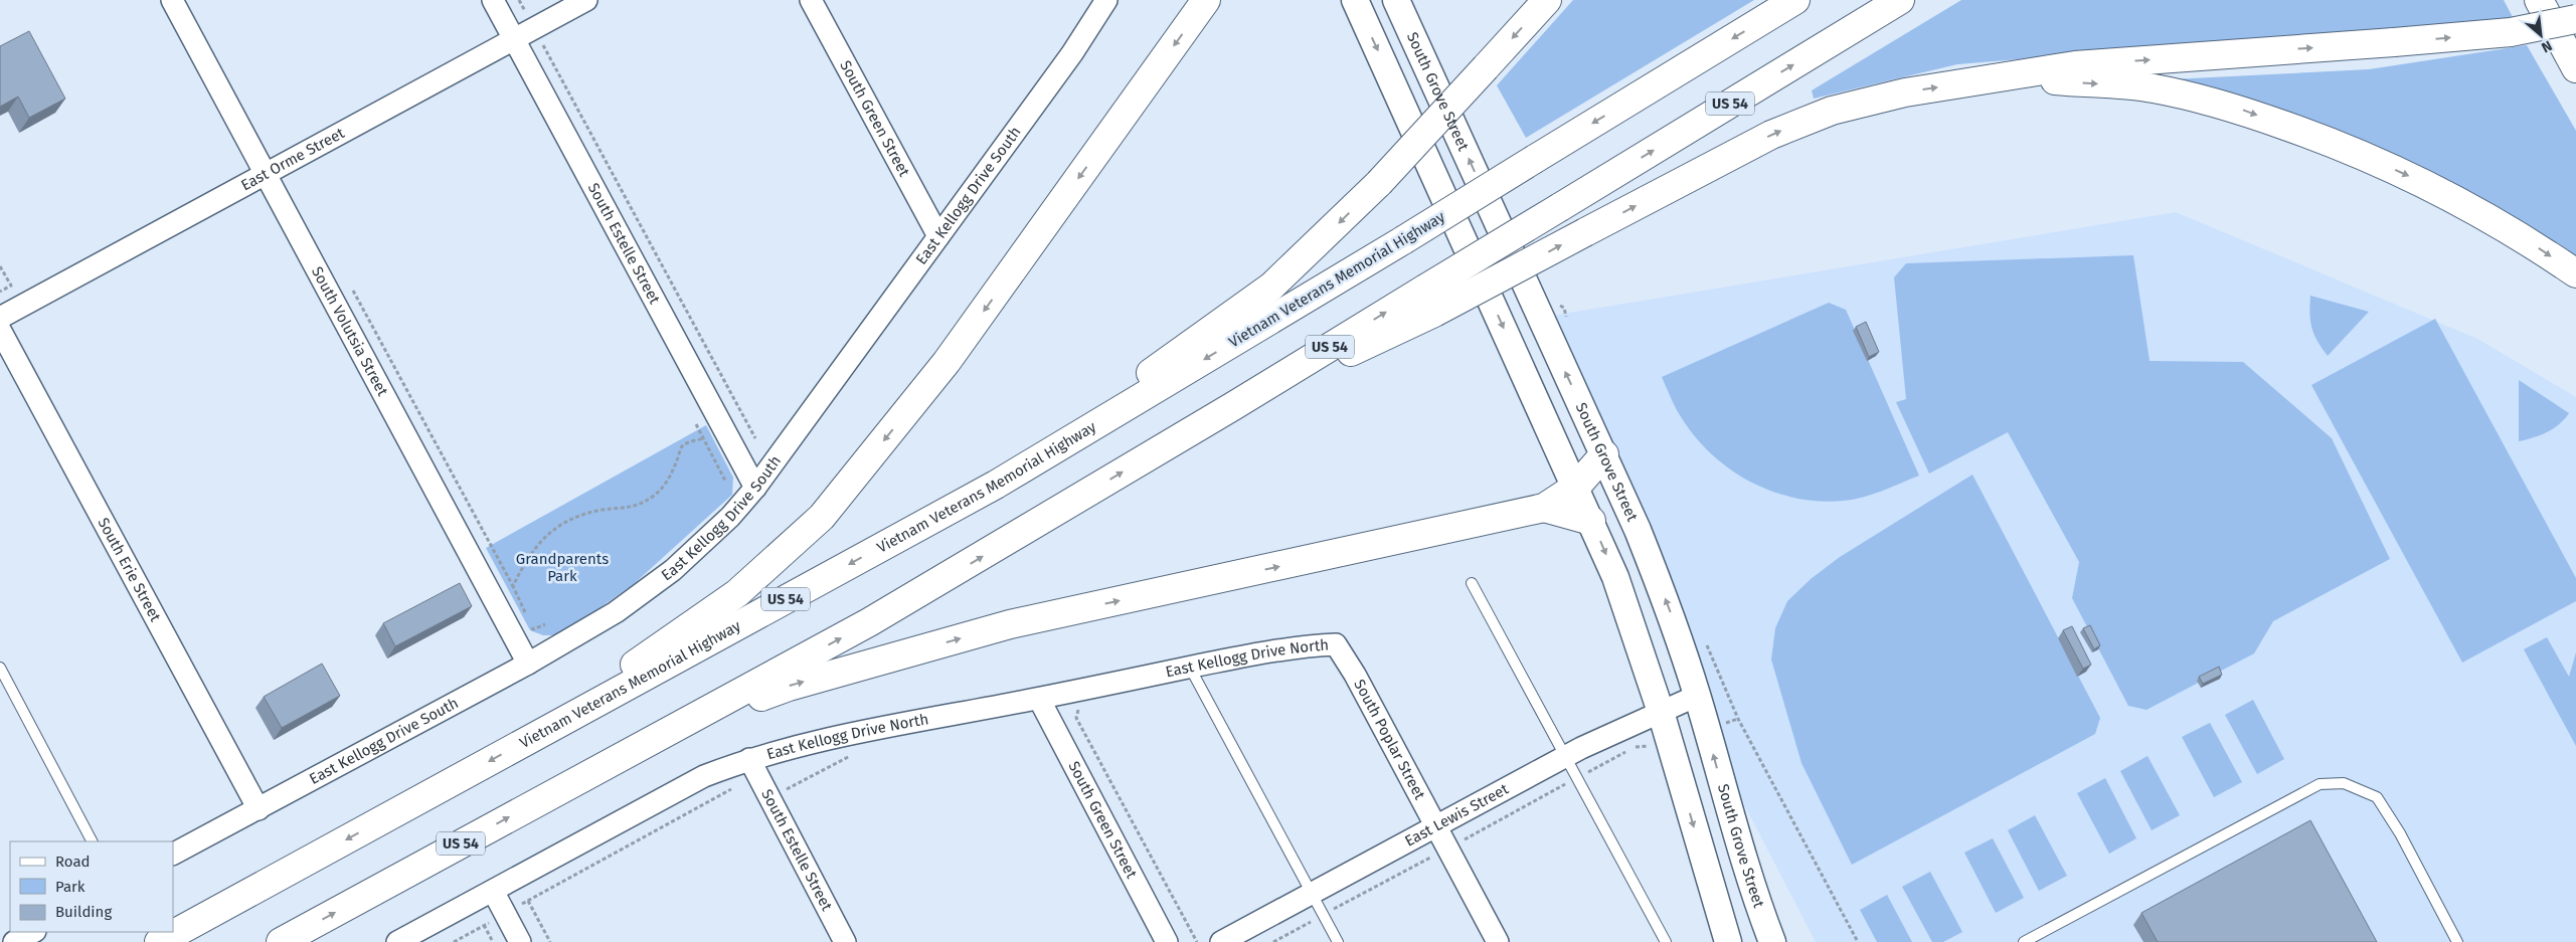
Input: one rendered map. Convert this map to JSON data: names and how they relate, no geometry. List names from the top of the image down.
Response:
{
  "streets": {
    "highway": ["US 54", "Vietnam Veterans Memorial Highway"],
    "street": [
      "South Grove Street",
      "South Green Street",
      "East Orme Street",
      "East Kellogg Drive South",
      "South Estelle Street",
      "South Volutsia Street",
      "South Erie Street",
      "East Kellogg Drive North",
      "South Poplar Street",
      "East Lewis Street"
    ]
  },
  "crossings": [
    ["South Grove Street", "East Lewis Street"],
    ["South Green Street", "East Kellogg Drive South"],
    ["South Green Street", "East Kellogg Drive North"],
    ["East Orme Street", "South Estelle Street"],
    ["East Orme Street", "South Volutsia Street"],
    ["East Kellogg Drive South", "South Estelle Street"],
    ["East Kellogg Drive South", "South Volutsia Street"],
    ["East Kellogg Drive South", "South Erie Street"],
    ["South Estelle Street", "East Kellogg Drive North"],
    ["East Kellogg Drive North", "South Poplar Street"],
    ["South Poplar Street", "East Lewis Street"]
  ],
  "parks": ["Grandparents Park"],
  "legend": ["Road", "Park", "Building"],
  "north": "bottom right"
}
